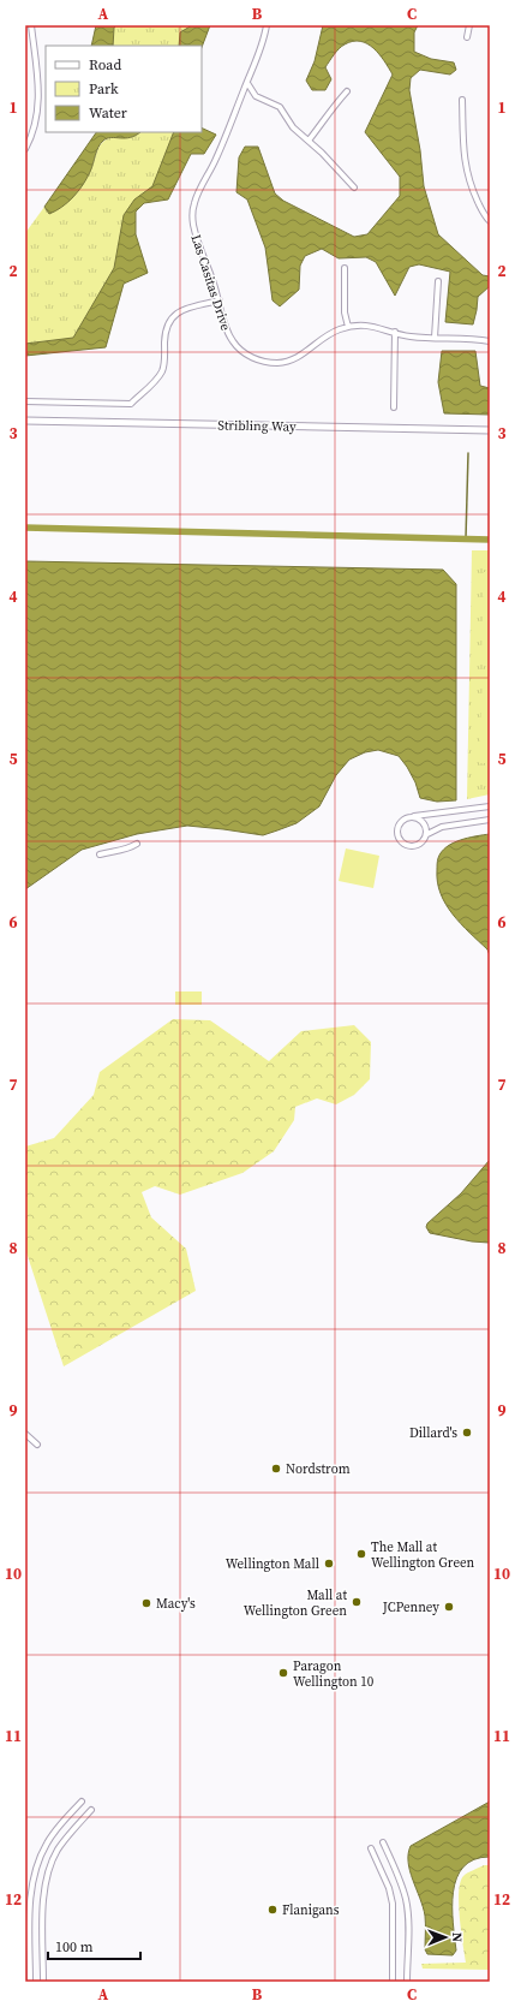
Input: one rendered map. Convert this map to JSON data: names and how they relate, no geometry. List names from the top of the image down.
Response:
{
  "streets": {
    "street": ["Las Casitas Drive", "Stribling Way"]
  },
  "places": [
    "Dillard's",
    "Nordstrom",
    "The Mall at Wellington Green",
    "Wellington Mall",
    "Mall at Wellington Green",
    "Macy's",
    "JCPenney",
    "Paragon Wellington 10",
    "Flanigans"
  ],
  "legend": ["Road", "Park", "Water"],
  "scale_bar": "100 m",
  "north": "right",
  "grid": {
    "columns": ["A", "B", "C"],
    "rows": [
      "1",
      "2",
      "3",
      "4",
      "5",
      "6",
      "7",
      "8",
      "9",
      "10",
      "11",
      "12"
    ]
  }
}
